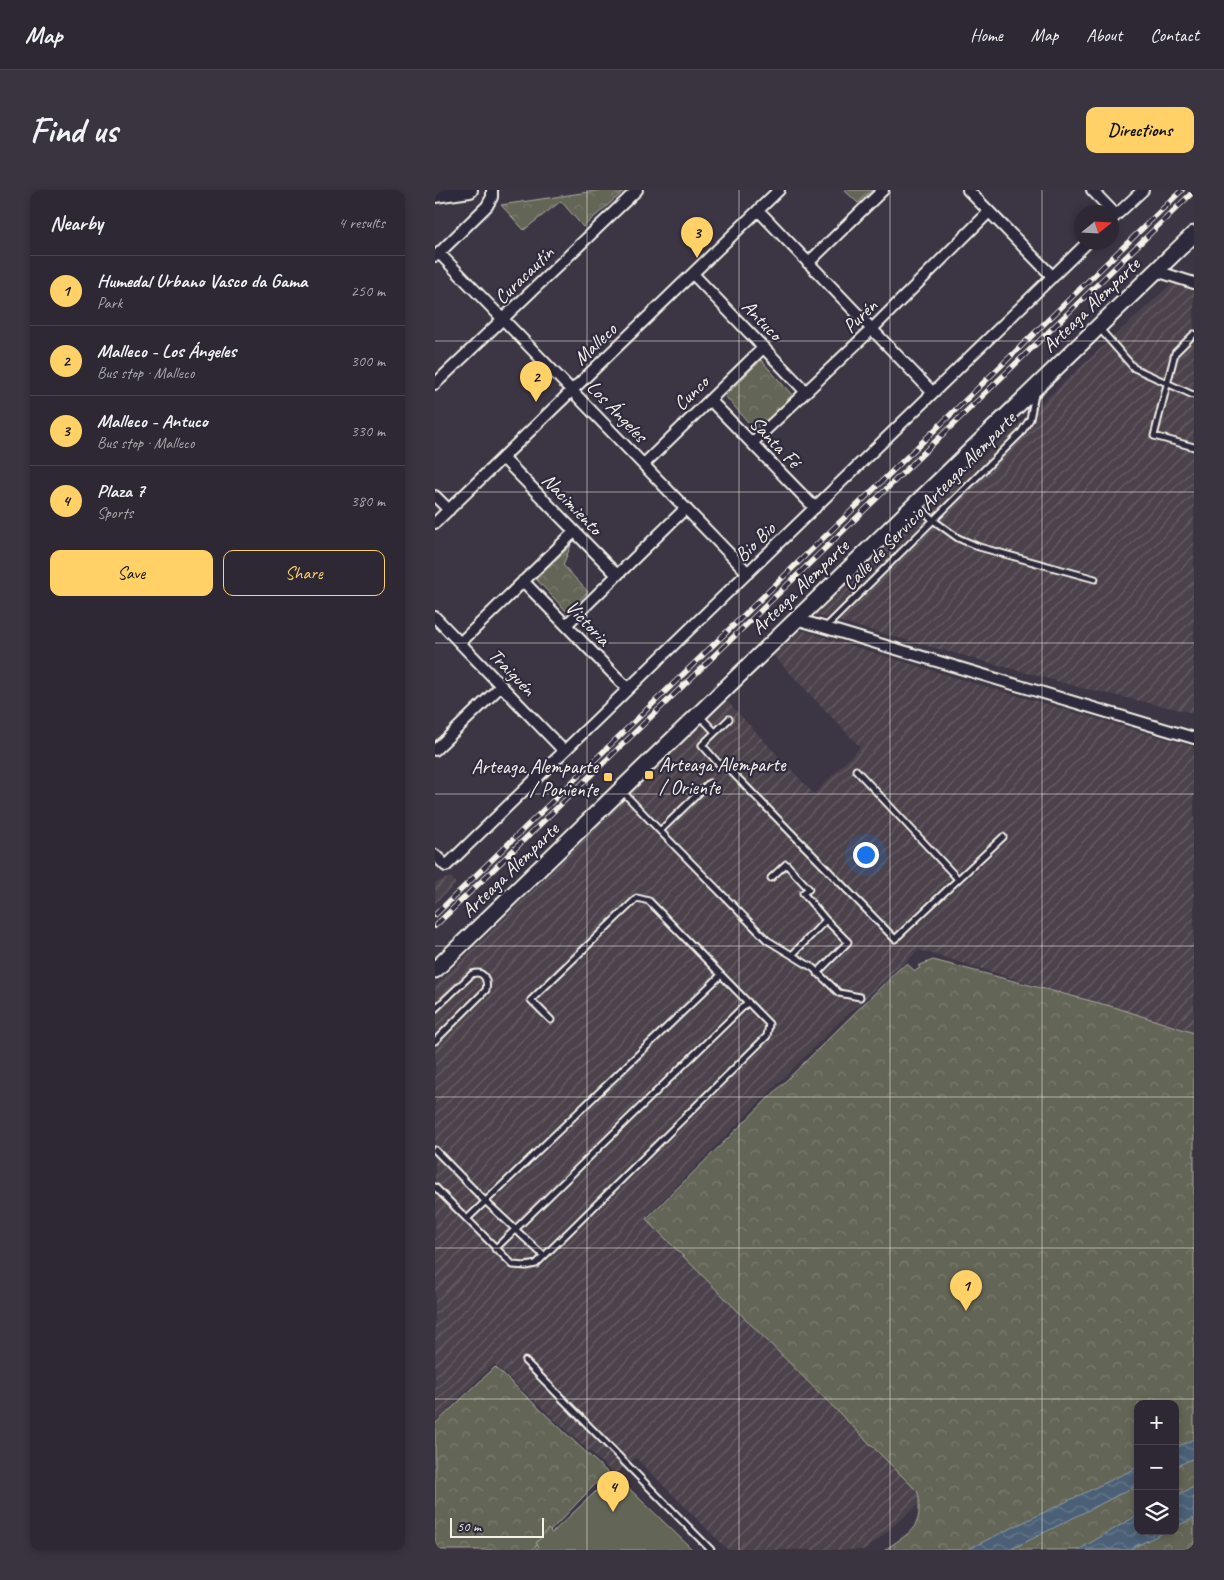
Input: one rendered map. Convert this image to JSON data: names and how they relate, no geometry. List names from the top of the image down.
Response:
{
  "streets": {
    "main road": ["Arteaga Alemparte"],
    "street": [
      "Curacautín",
      "Purén",
      "Antuco",
      "Malleco",
      "Cunco",
      "Los Ángeles",
      "Santa Fé",
      "Nacimiento",
      "Bio Bio",
      "Victoria",
      "Traiguén"
    ],
    "lane": ["Calle de Servicio Arteaga Alemparte"]
  },
  "crossings": [
    ["Curacautín", "Los Ángeles"],
    ["Arteaga Alemparte", "Calle de Servicio Arteaga Alemparte"],
    ["Purén", "Antuco"],
    ["Purén", "Santa Fé"],
    ["Antuco", "Malleco"],
    ["Antuco", "Cunco"],
    ["Malleco", "Los Ángeles"],
    ["Malleco", "Nacimiento"],
    ["Cunco", "Los Ángeles"],
    ["Cunco", "Santa Fé"],
    ["Los Ángeles", "Bio Bio"],
    ["Santa Fé", "Bio Bio"],
    ["Bio Bio", "Victoria"],
    ["Bio Bio", "Traiguén"]
  ],
  "places": {
    "transit": ["Arteaga Alemparte / Oriente", "Arteaga Alemparte / Poniente"]
  },
  "scale_bar": "50 m",
  "north": "right",
  "page": {
    "header": "Map",
    "nav": [
      "Home",
      "Map",
      "About",
      "Contact"
    ],
    "buttons": [
      "Directions",
      ["Save", "Share"]
    ],
    "title": "Find us",
    "heading": ["Nearby", "4 results"],
    "pins": [
      "3",
      "2",
      "1",
      "4"
    ],
    "list": [
      {
        "mark": "1",
        "name": "Humedal Urbano Vasco da Gama",
        "note": "Park",
        "value": "250 m"
      },
      {
        "mark": "2",
        "name": "Malleco - Los Ángeles",
        "note": "Bus stop · Malleco",
        "value": "300 m"
      },
      {
        "mark": "3",
        "name": "Malleco - Antuco",
        "note": "Bus stop · Malleco",
        "value": "330 m"
      },
      {
        "mark": "4",
        "name": "Plaza 7",
        "note": "Sports",
        "value": "380 m"
      }
    ],
    "map_buttons": ["+", "−"],
    "scale": "50 m"
  }
}
